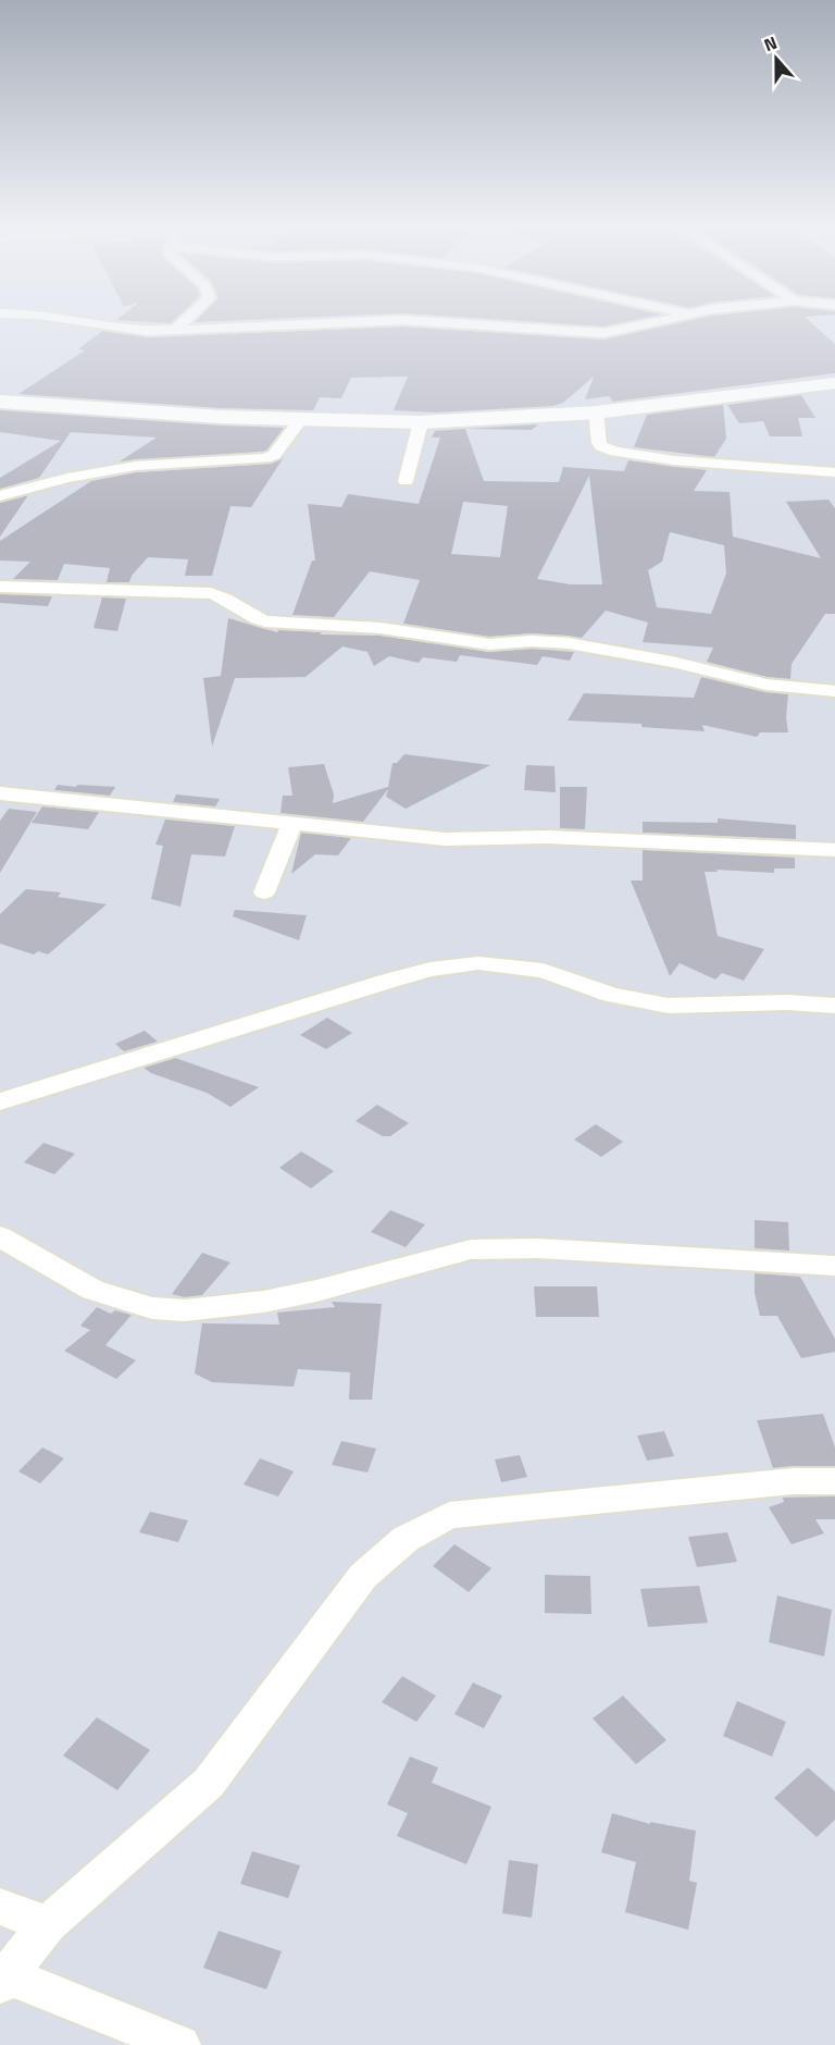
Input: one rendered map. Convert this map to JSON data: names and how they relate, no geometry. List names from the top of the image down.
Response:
{
  "north": "top"
}
